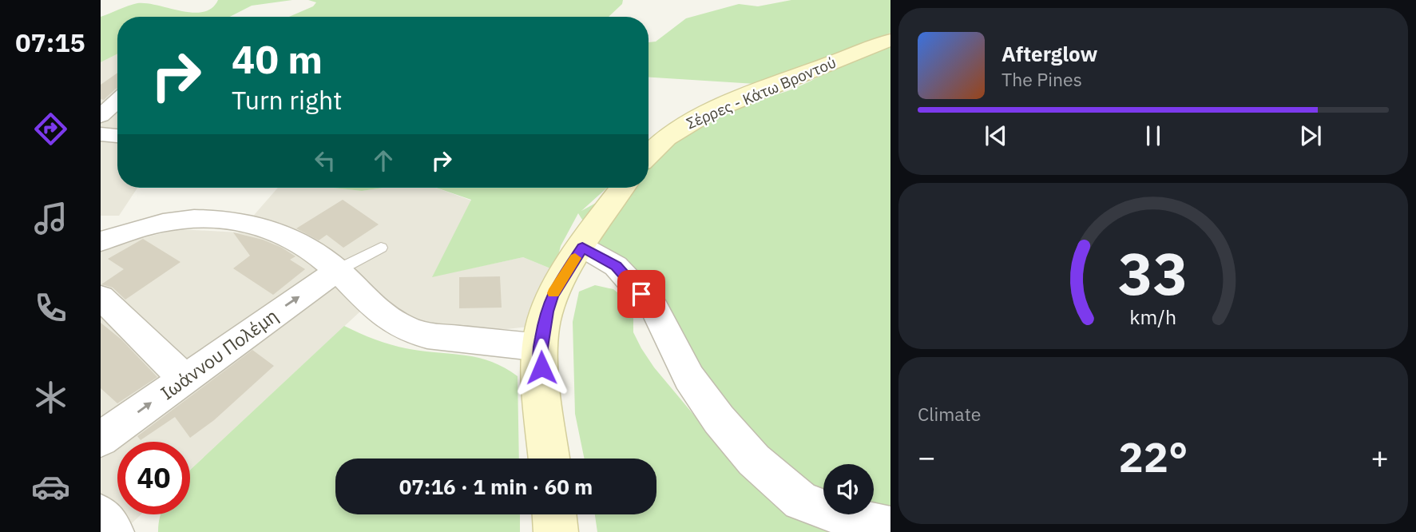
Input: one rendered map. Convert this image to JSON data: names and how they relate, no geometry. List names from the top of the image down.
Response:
{
  "streets": {
    "street": ["Σέρρες - Κάτω Βροντού", "Ιωάννου Πολέμη"]
  },
  "one_way": ["Ιωάννου Πολέμη"],
  "page": {
    "tabs": "07:15",
    "turn": ["40 m", "Turn right"],
    "song": ["Afterglow", "The Pines"],
    "tile": "Climate",
    "heat": ["−", "22°", "+"],
    "limit": "40",
    "trip": "07:16 · 1 min · 60 m",
    "gauge": ["33", "km/h"]
  }
}
